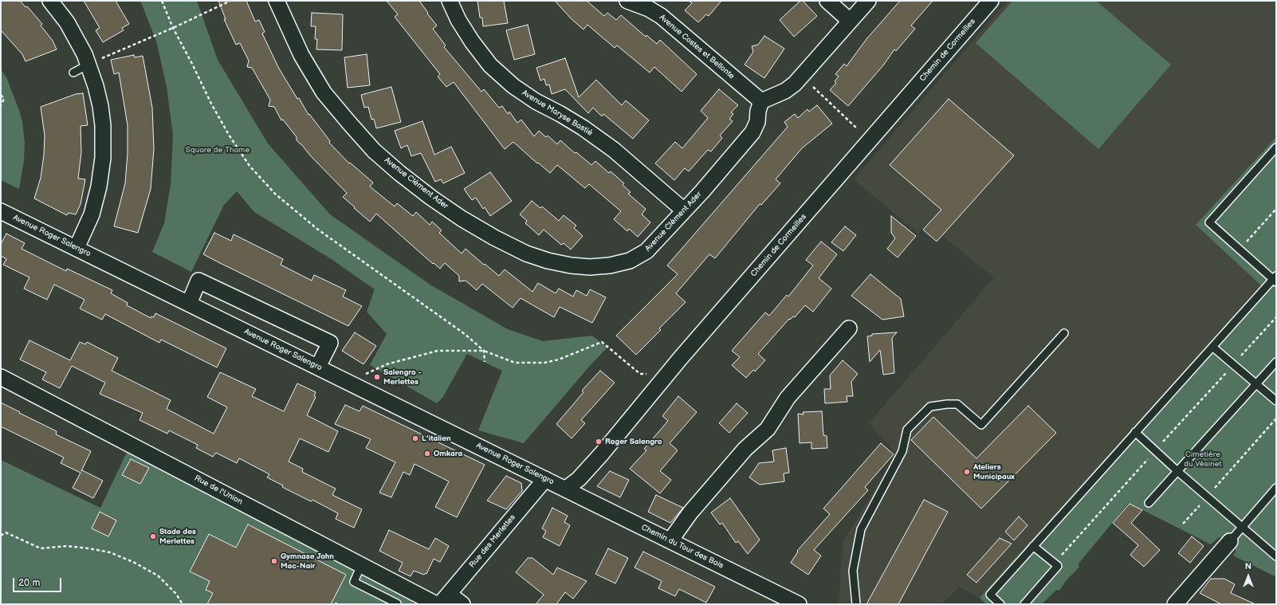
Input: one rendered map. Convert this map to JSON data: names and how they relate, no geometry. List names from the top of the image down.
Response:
{
  "streets": {
    "street": [
      "Avenue Costes et Bellonte",
      "Chemin de Cormeilles",
      "Avenue Maryse Bastié",
      "Avenue Clément Ader",
      "Avenue Roger Salengro",
      "Rue de l'Union",
      "Rue des Merlettes",
      "Chemin du Tour des Bois"
    ]
  },
  "crossings": [
    ["Avenue Costes et Bellonte", "Avenue Clément Ader"],
    ["Chemin de Cormeilles", "Avenue Roger Salengro"],
    ["Chemin de Cormeilles", "Chemin du Tour des Bois"],
    ["Avenue Maryse Bastié", "Avenue Clément Ader"],
    ["Avenue Roger Salengro", "Rue des Merlettes"],
    ["Avenue Roger Salengro", "Chemin du Tour des Bois"]
  ],
  "parks": ["Square de Thame", "Cimetière du Vésinet"],
  "places": [
    "Salengro - Merlettes",
    "L’italien",
    "Roger Salengro",
    "Omkara",
    "Ateliers Municipaux",
    "Stade des Merlettes",
    "Gymnase John Mac-Nair"
  ],
  "scale_bar": "20 m",
  "north": "top"
}
